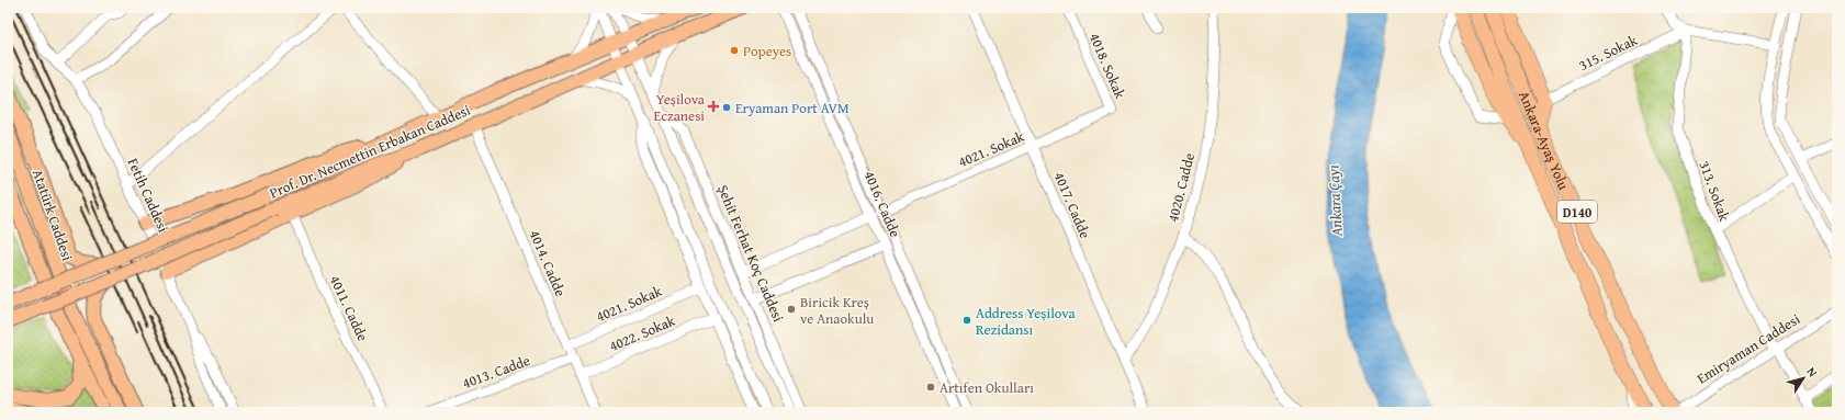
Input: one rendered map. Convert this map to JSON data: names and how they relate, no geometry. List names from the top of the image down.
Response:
{
  "streets": {
    "highway": ["Ankara-Ayaş Yolu", "D140"],
    "main road": ["Prof. Dr. Necmettin Erbakan Caddesi", "Atatürk Caddesi"],
    "street": [
      "315. Sokak",
      "4018. Sokak",
      "4021. Sokak",
      "4020. Cadde",
      "313. Sokak",
      "Fetih Caddesi",
      "4016. Cadde",
      "4017. Cadde",
      "Şehit Ferhat Koç Caddesi",
      "4014. Cadde",
      "4011. Cadde",
      "4022. Sokak",
      "Emiryaman Caddesi",
      "4013. Cadde"
    ]
  },
  "crossings": [
    ["315. Sokak", "313. Sokak"],
    ["4018. Sokak", "4021. Sokak"],
    ["Ankara-Ayaş Yolu", "Emiryaman Caddesi"],
    ["4021. Sokak", "4016. Cadde"],
    ["4021. Sokak", "4017. Cadde"],
    ["4021. Sokak", "Şehit Ferhat Koç Caddesi"],
    ["4021. Sokak", "4014. Cadde"],
    ["Prof. Dr. Necmettin Erbakan Caddesi", "Şehit Ferhat Koç Caddesi"],
    ["Prof. Dr. Necmettin Erbakan Caddesi", "4014. Cadde"],
    ["4020. Cadde", "4017. Cadde"],
    ["313. Sokak", "Emiryaman Caddesi"],
    ["4014. Cadde", "4022. Sokak"],
    ["4014. Cadde", "4013. Cadde"]
  ],
  "water": ["Ankara Çayı"],
  "places": {
    "other": [
      "Popeyes",
      "Eryaman Port AVM",
      "Biricik Kreş ve Anaokulu",
      "Address Yeşilova Rezidansı",
      "Artıfen Okulları"
    ],
    "health": ["Yeşilova Eczanesi"]
  },
  "north": "top right"
}
